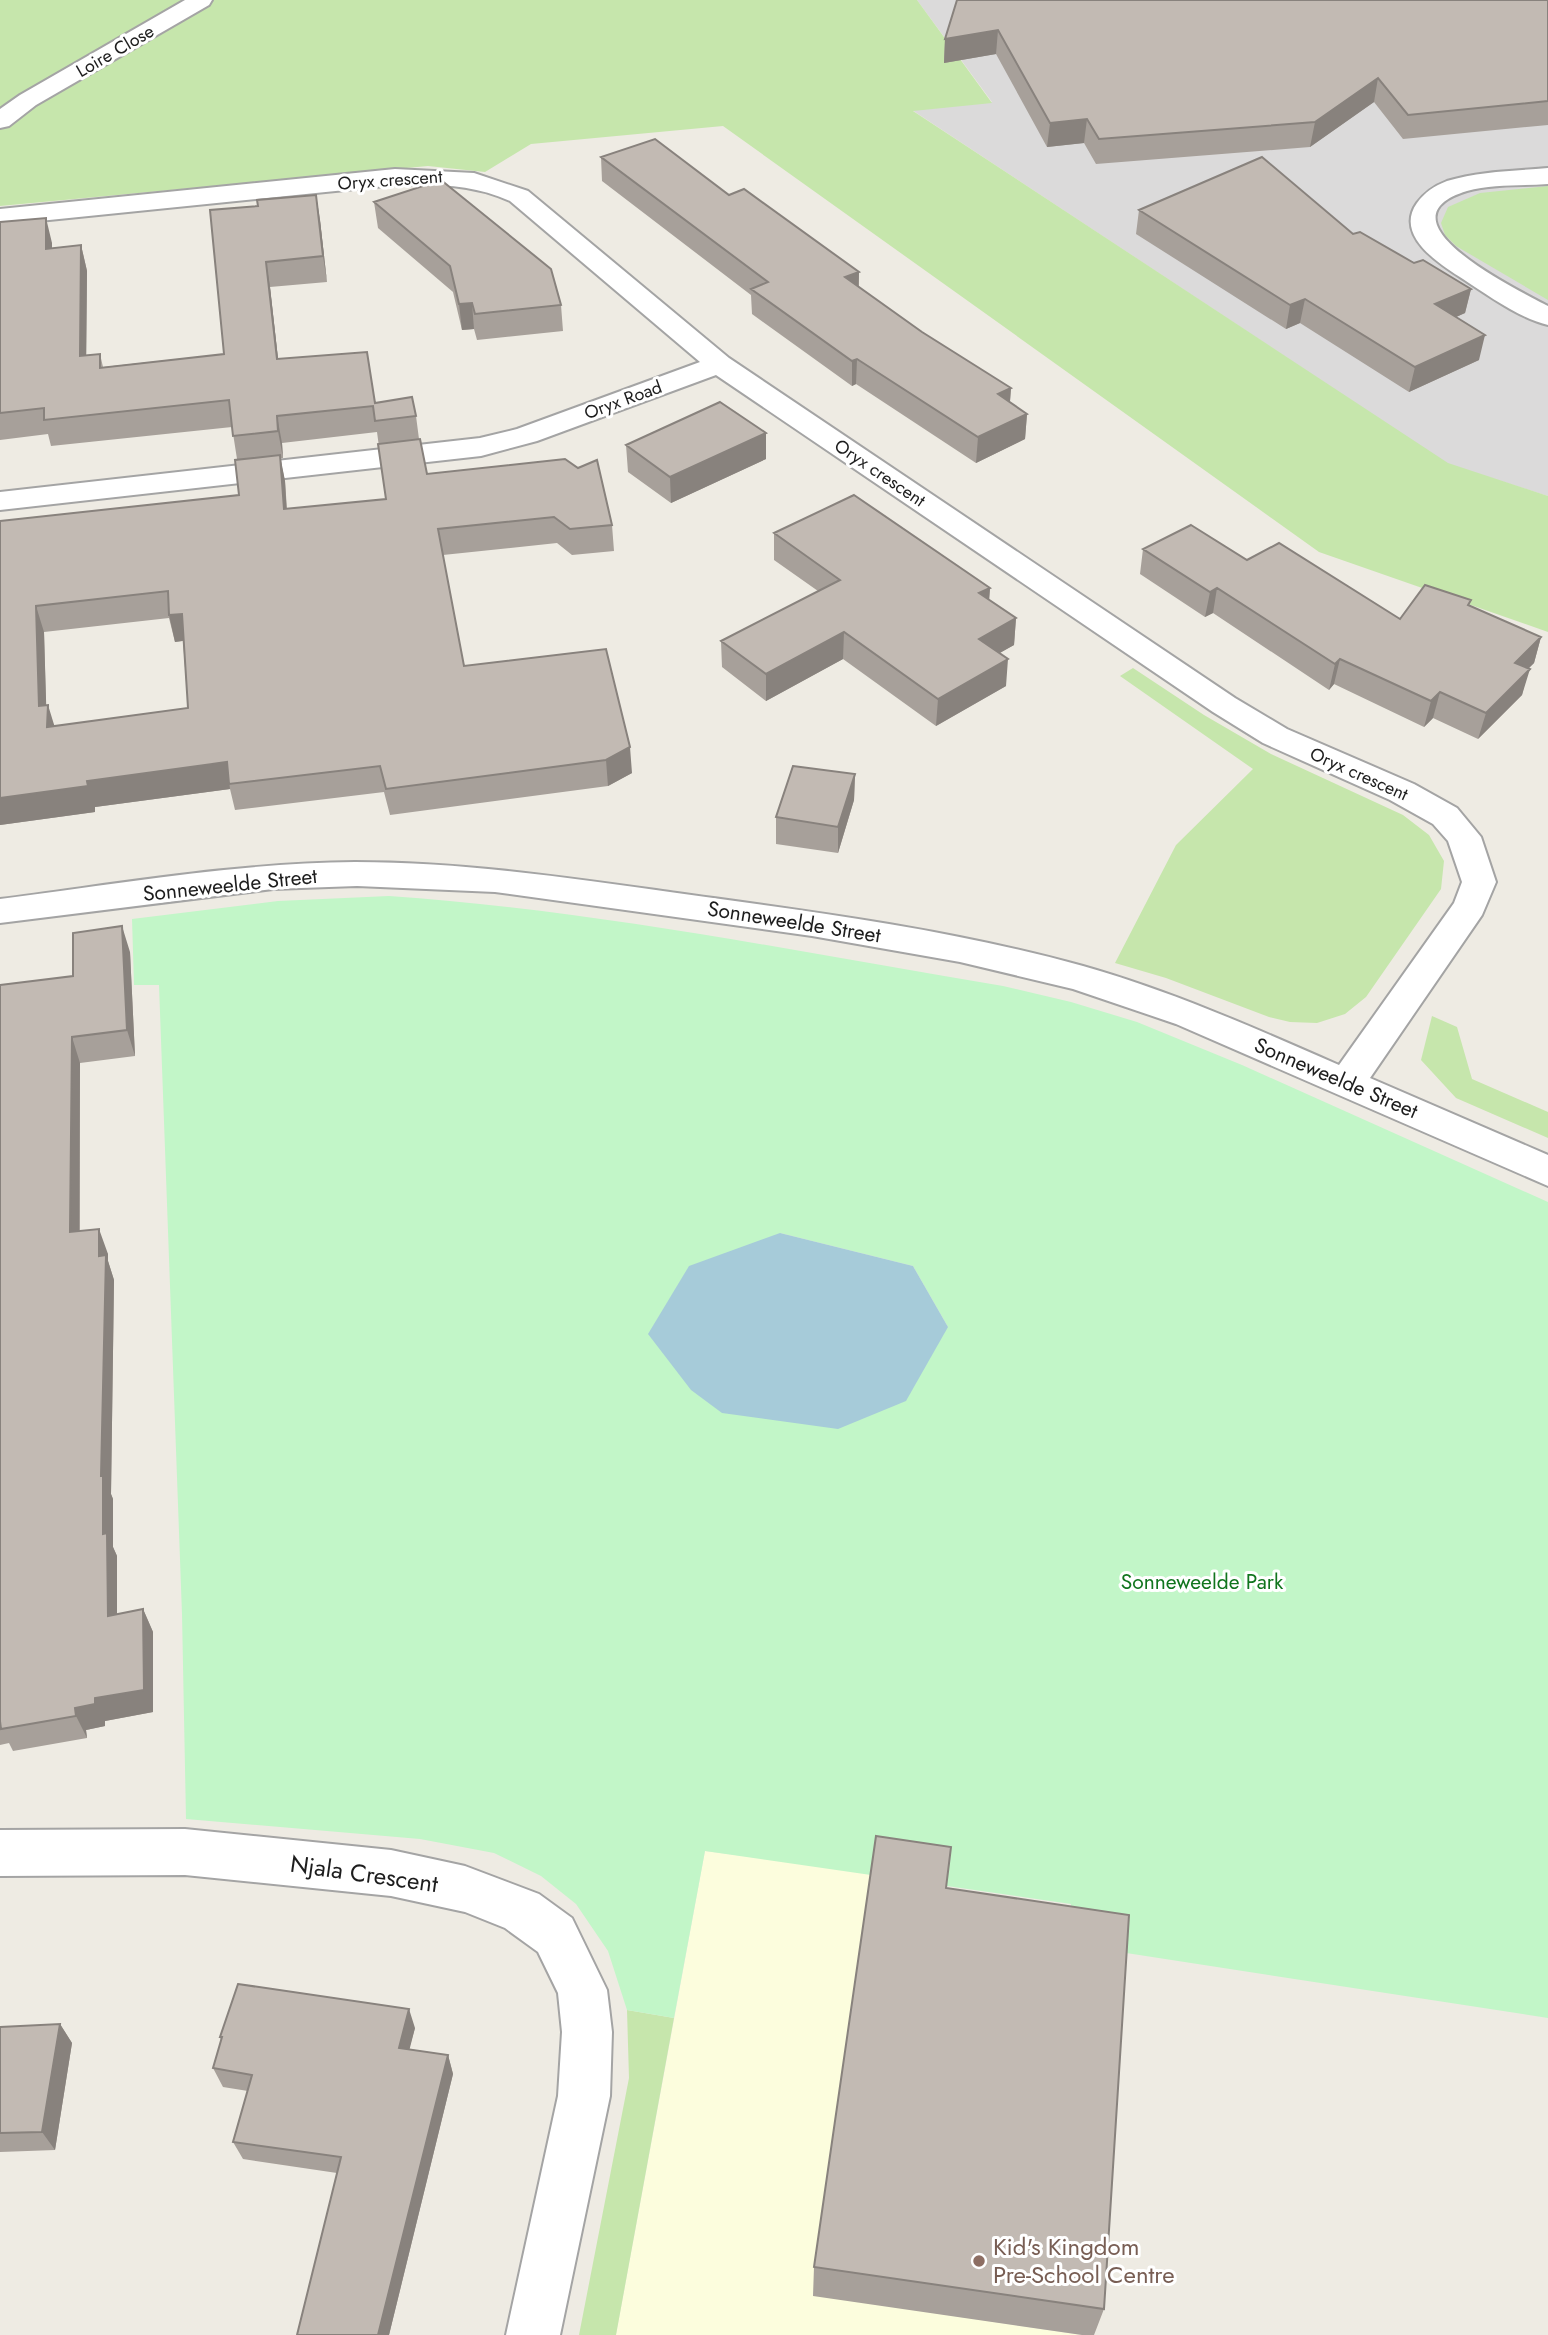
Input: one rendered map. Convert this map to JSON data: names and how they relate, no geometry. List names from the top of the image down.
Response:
{
  "streets": {
    "street": [
      "Loire Close",
      "Oryx crescent",
      "Oryx Road",
      "Sonneweelde Street",
      "Njala Crescent"
    ]
  },
  "crossings": [
    ["Oryx crescent", "Oryx Road"],
    ["Oryx crescent", "Sonneweelde Street"]
  ],
  "parks": ["Sonneweelde Park"],
  "places": ["Kid's Kingdom Pre-School Centre"]
}
